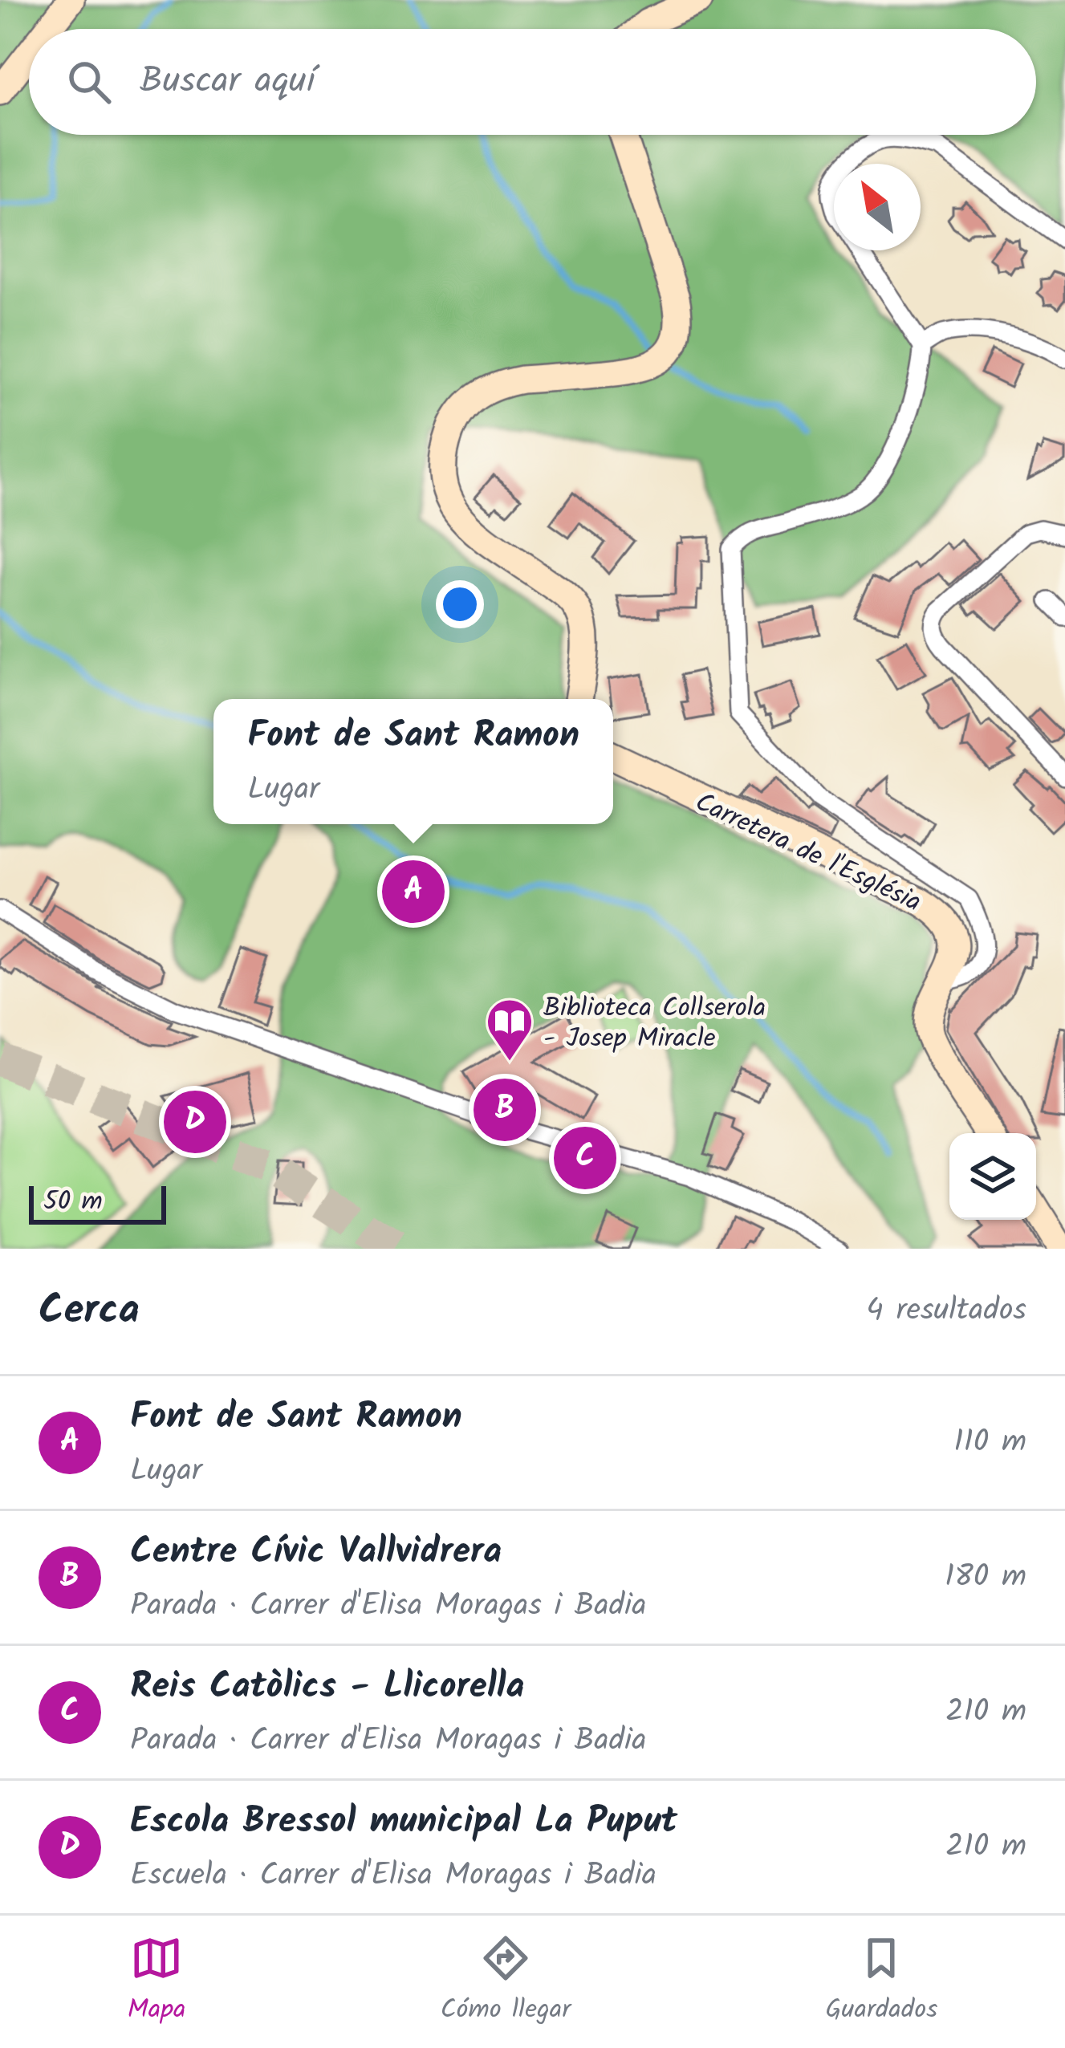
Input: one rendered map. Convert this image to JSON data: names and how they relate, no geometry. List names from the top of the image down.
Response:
{
  "streets": {
    "main road": ["Carretera de l'Església"]
  },
  "places": {
    "library": ["Biblioteca Collserola - Josep Miracle"]
  },
  "scale_bar": "50 m",
  "north": "top left",
  "page": {
    "search": "Buscar aquí",
    "popup": ["Font de Sant Ramon", "Lugar"],
    "pins": [
      "A",
      "B",
      "D",
      "C"
    ],
    "scale": "50 m",
    "heading": ["Cerca", "4 resultados"],
    "list": [
      {
        "mark": "A",
        "name": "Font de Sant Ramon",
        "note": "Lugar",
        "value": "110 m"
      },
      {
        "mark": "B",
        "name": "Centre Cívic Vallvidrera",
        "note": "Parada · Carrer d'Elisa Moragas i Badia",
        "value": "180 m"
      },
      {
        "mark": "C",
        "name": "Reis Catòlics - Llicorella",
        "note": "Parada · Carrer d'Elisa Moragas i Badia",
        "value": "210 m"
      },
      {
        "mark": "D",
        "name": "Escola Bressol municipal La Puput",
        "note": "Escuela · Carrer d'Elisa Moragas i Badia",
        "value": "210 m"
      }
    ],
    "nav": ["Mapa", "Cómo llegar", "Guardados"]
  }
}
